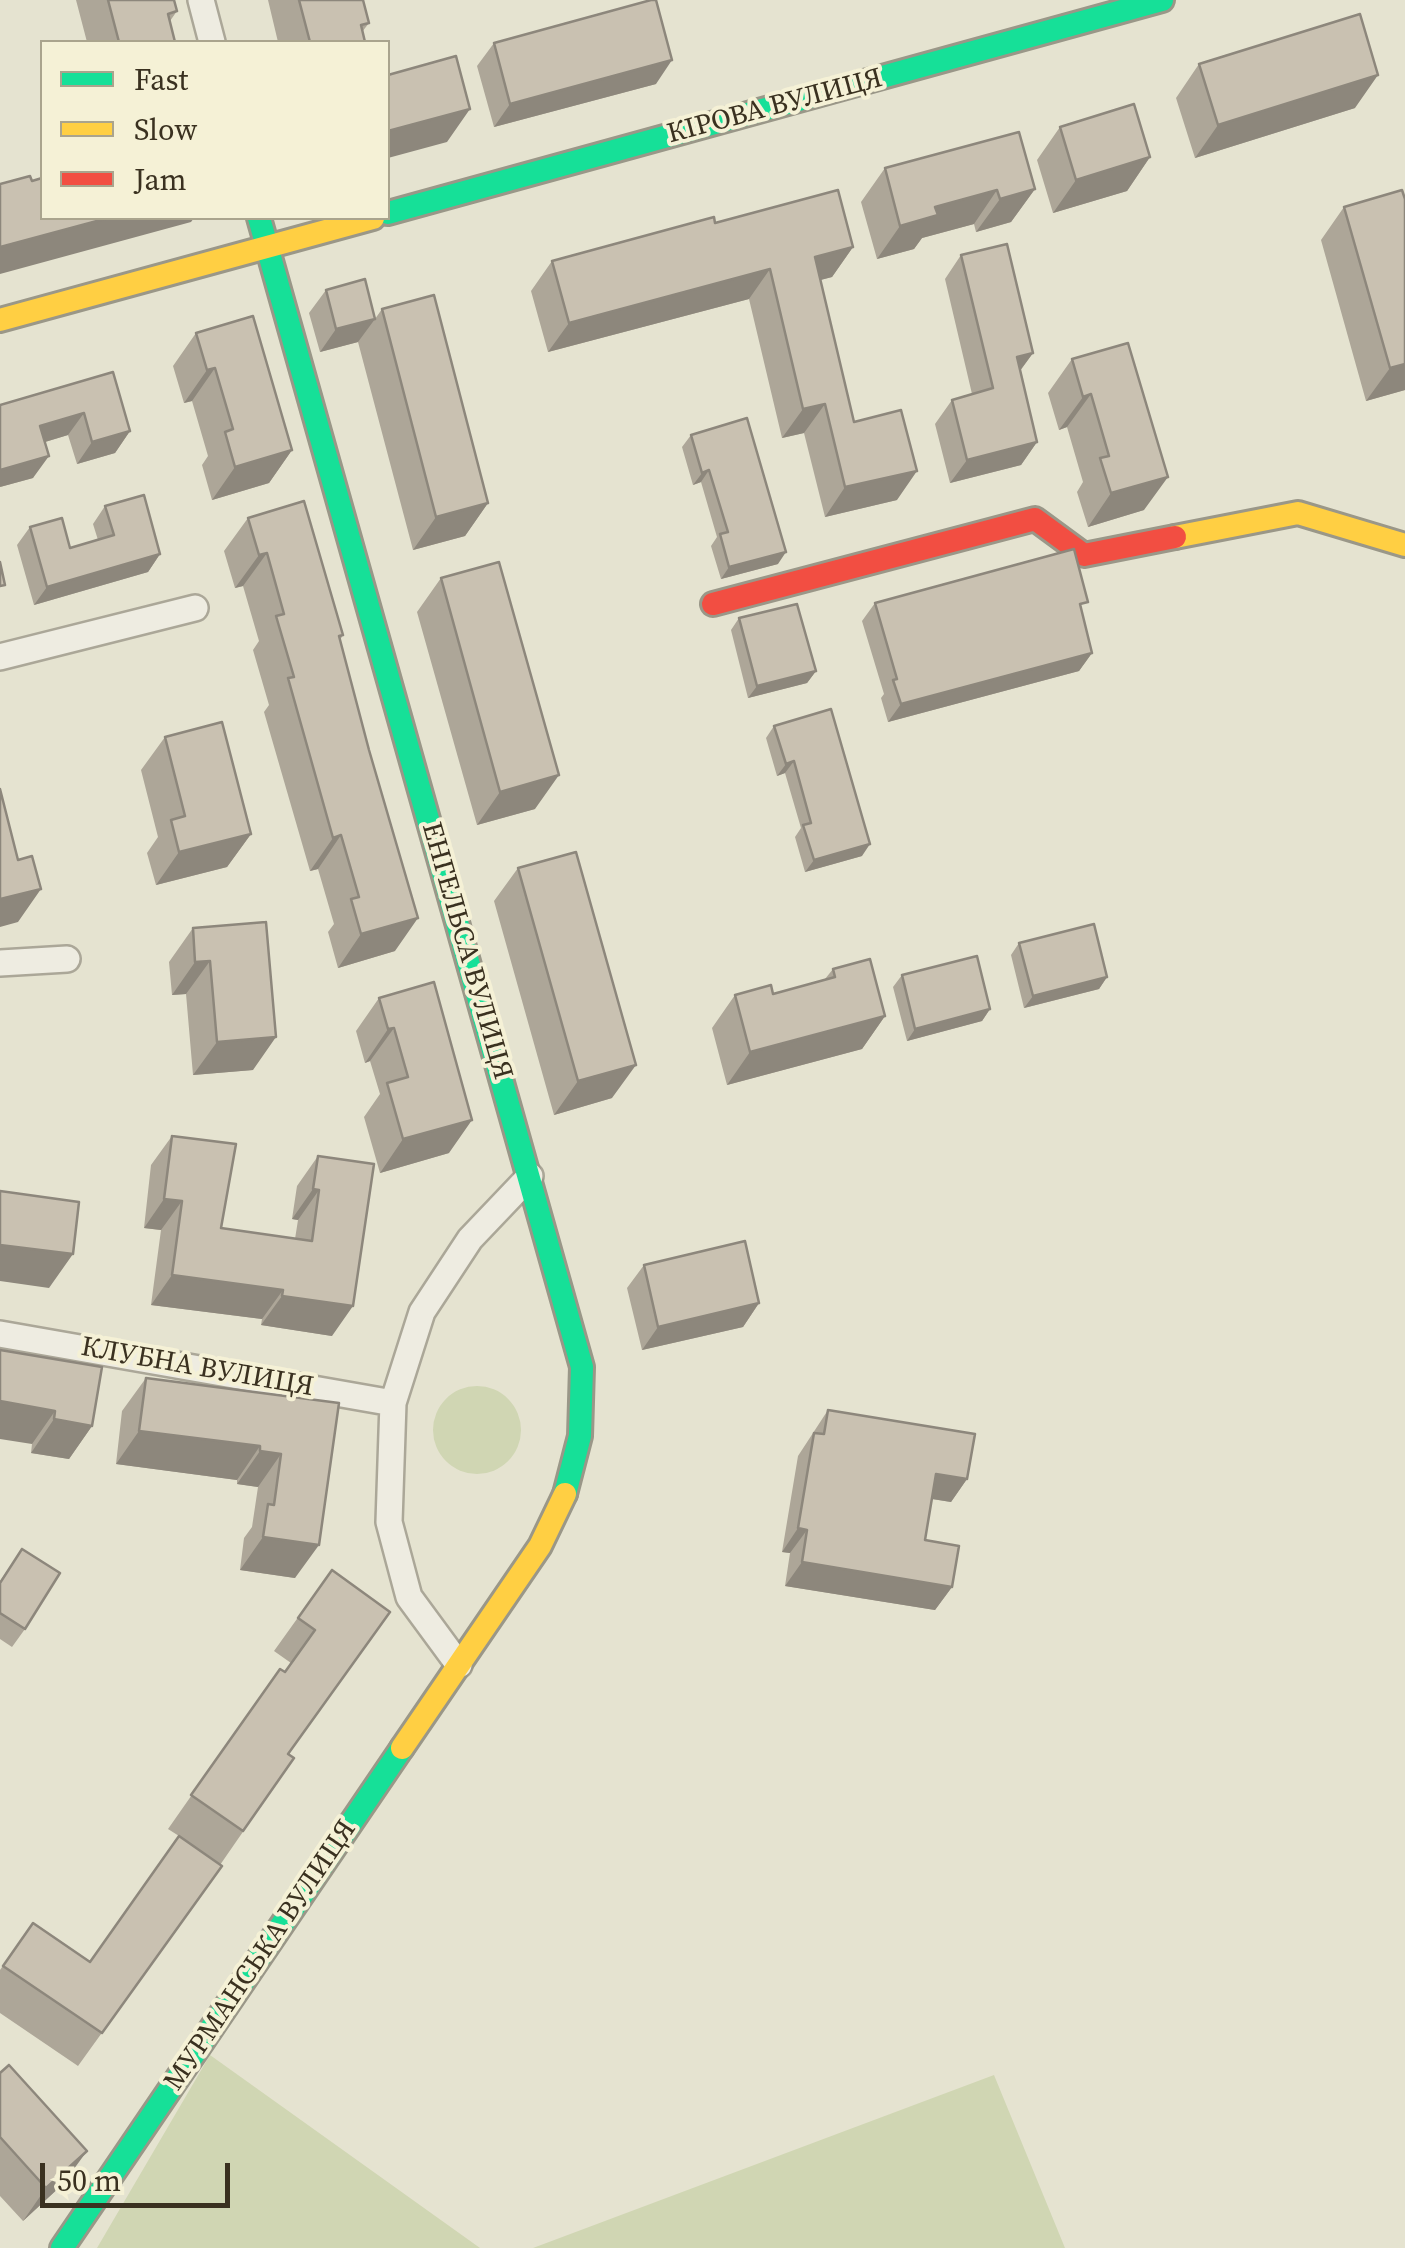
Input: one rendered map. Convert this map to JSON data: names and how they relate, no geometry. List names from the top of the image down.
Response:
{
  "streets": {
    "street": [
      "КІРОВА ВУЛИЦЯ",
      "ЕНГЕЛЬСА ВУЛИЦЯ",
      "КЛУБНА ВУЛИЦЯ",
      "МУРМАНСЬКА ВУЛИЦЯ"
    ]
  },
  "crossings": [
    ["ЕНГЕЛЬСА ВУЛИЦЯ", "МУРМАНСЬКА ВУЛИЦЯ"]
  ],
  "legend": ["Fast", "Slow", "Jam"],
  "scale_bar": "50 m"
}
